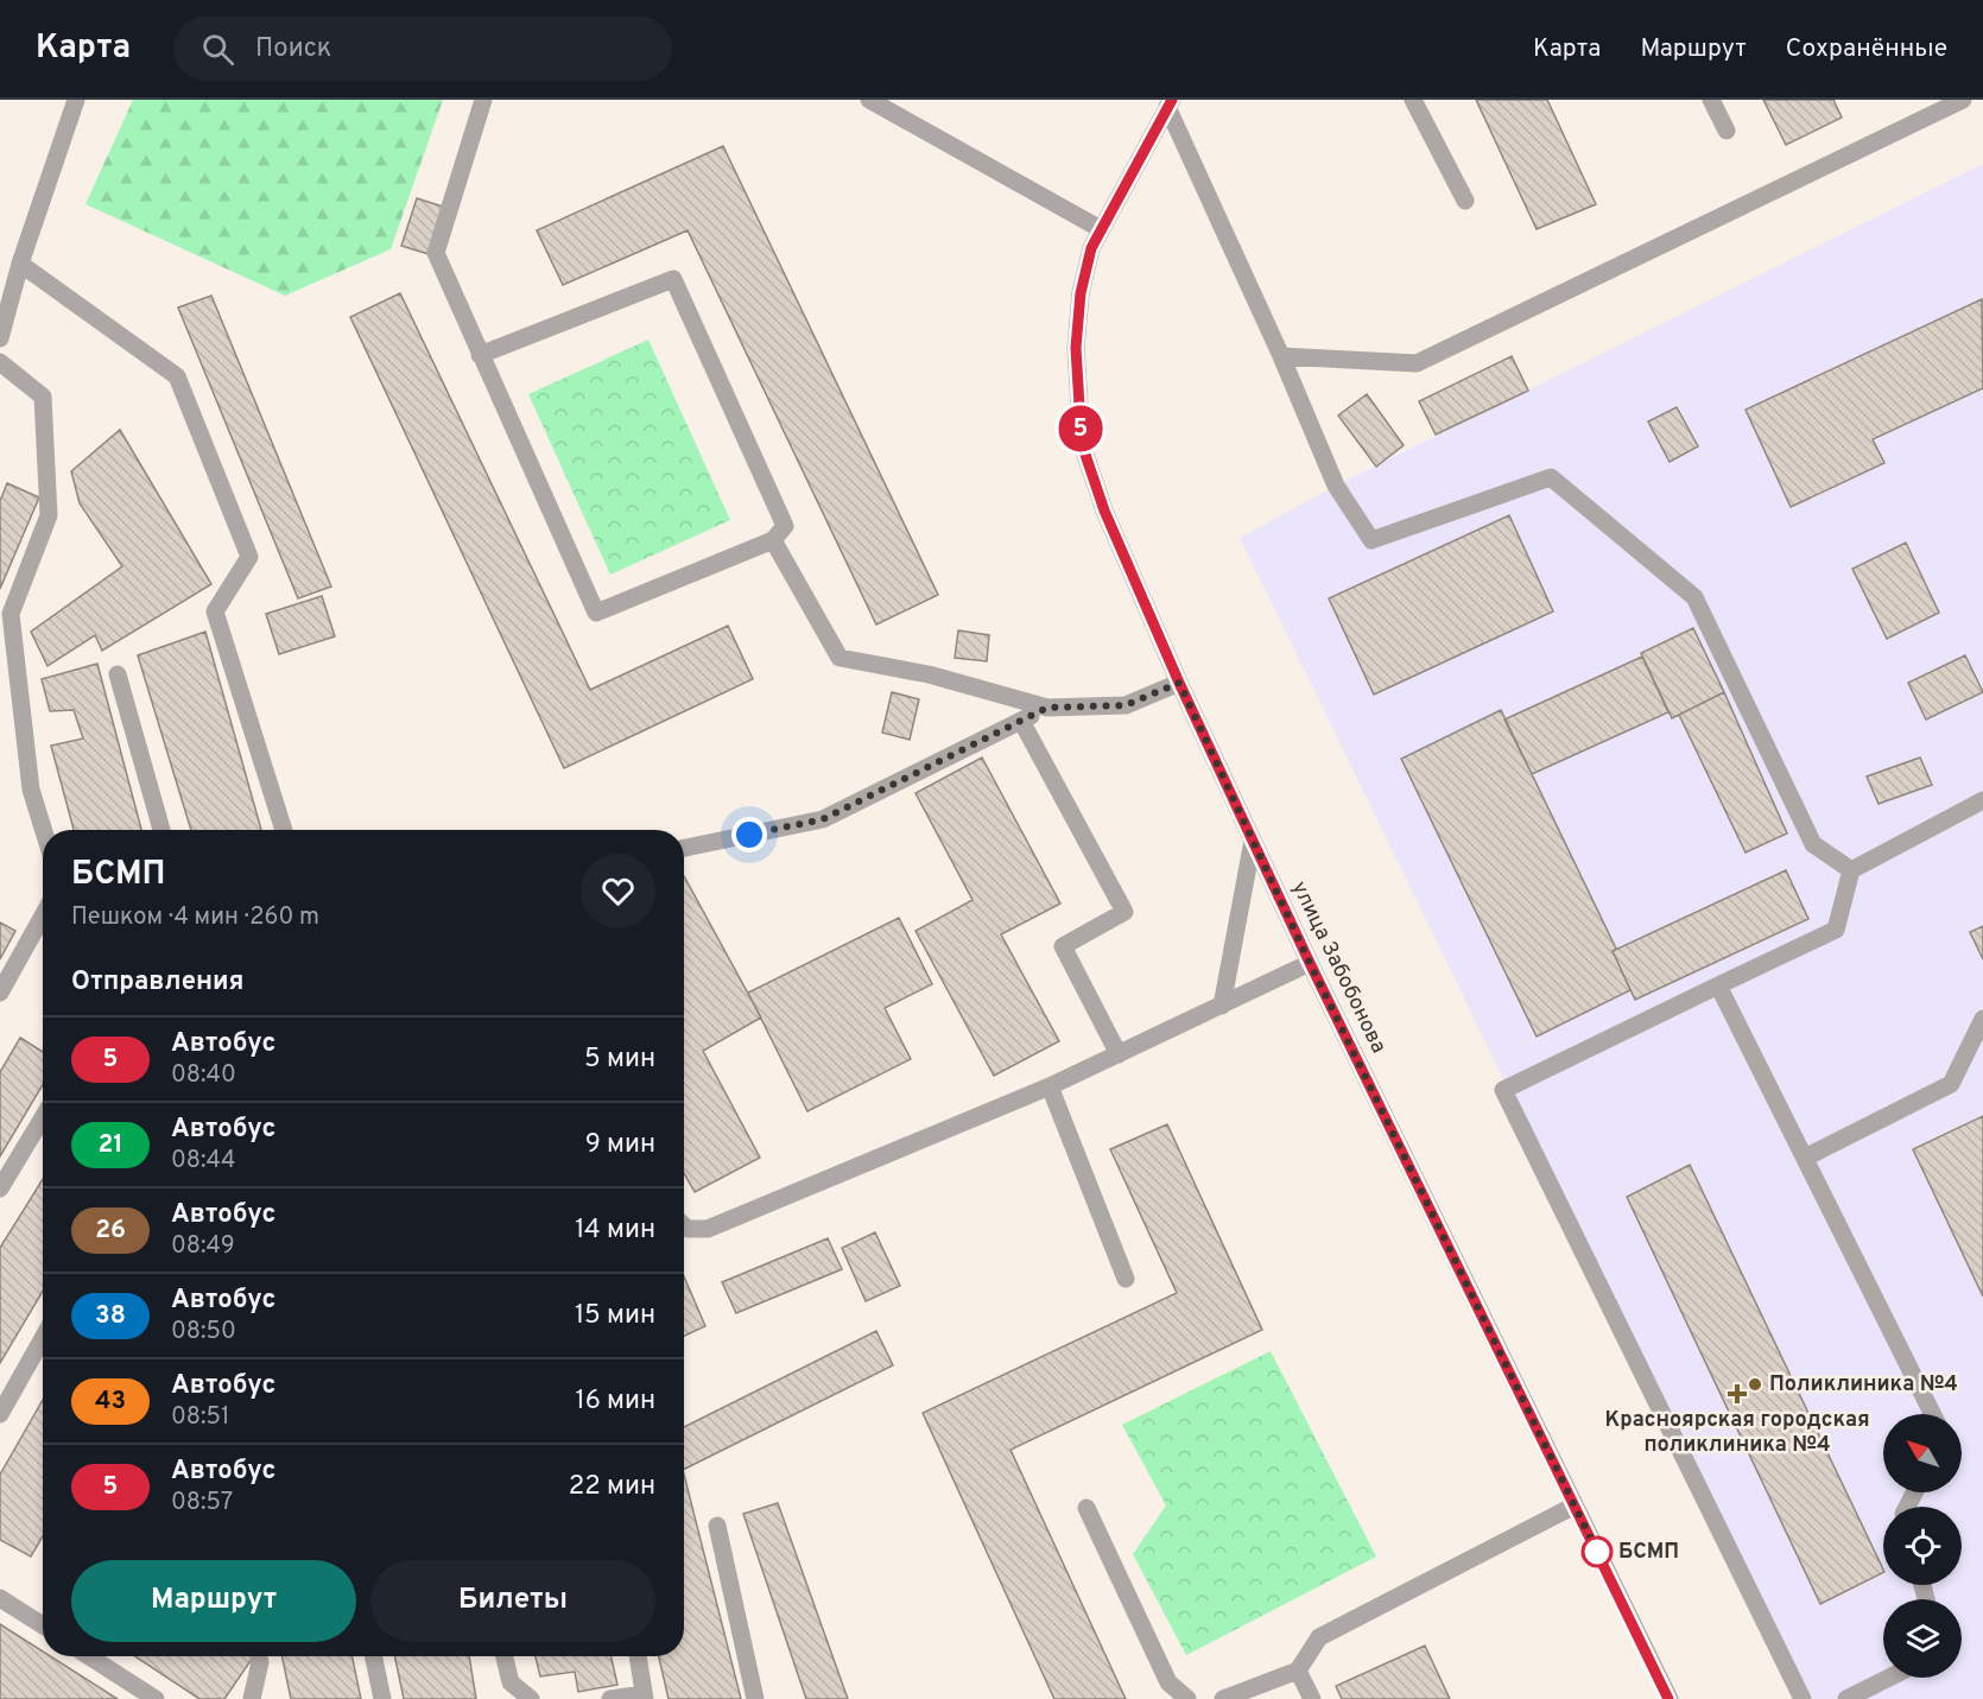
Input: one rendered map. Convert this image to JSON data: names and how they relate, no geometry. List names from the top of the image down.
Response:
{
  "streets": {
    "street": ["улица Забобонова"]
  },
  "places": {
    "other": ["Поликлиника №4", "БСМП"],
    "health": ["Красноярская городская поликлиника №4"]
  },
  "lines": ["bus line 5"],
  "north": "top left",
  "page": {
    "header": "Карта",
    "search": "Поиск",
    "nav": ["Карта", "Маршрут", "Сохранённые"],
    "on_map": "5",
    "heading": [
      ["БСМП", "Пешком · 4 мин · 260 m"],
      "Отправления"
    ],
    "list": [
      {
        "mark": "5",
        "name": "Автобус",
        "note": "08:40",
        "value": "5 мин"
      },
      {
        "mark": "21",
        "name": "Автобус",
        "note": "08:44",
        "value": "9 мин"
      },
      {
        "mark": "26",
        "name": "Автобус",
        "note": "08:49",
        "value": "14 мин"
      },
      {
        "mark": "38",
        "name": "Автобус",
        "note": "08:50",
        "value": "15 мин"
      },
      {
        "mark": "43",
        "name": "Автобус",
        "note": "08:51",
        "value": "16 мин"
      },
      {
        "mark": "5",
        "name": "Автобус",
        "note": "08:57",
        "value": "22 мин"
      }
    ],
    "buttons": ["Маршрут", "Билеты"]
  }
}
